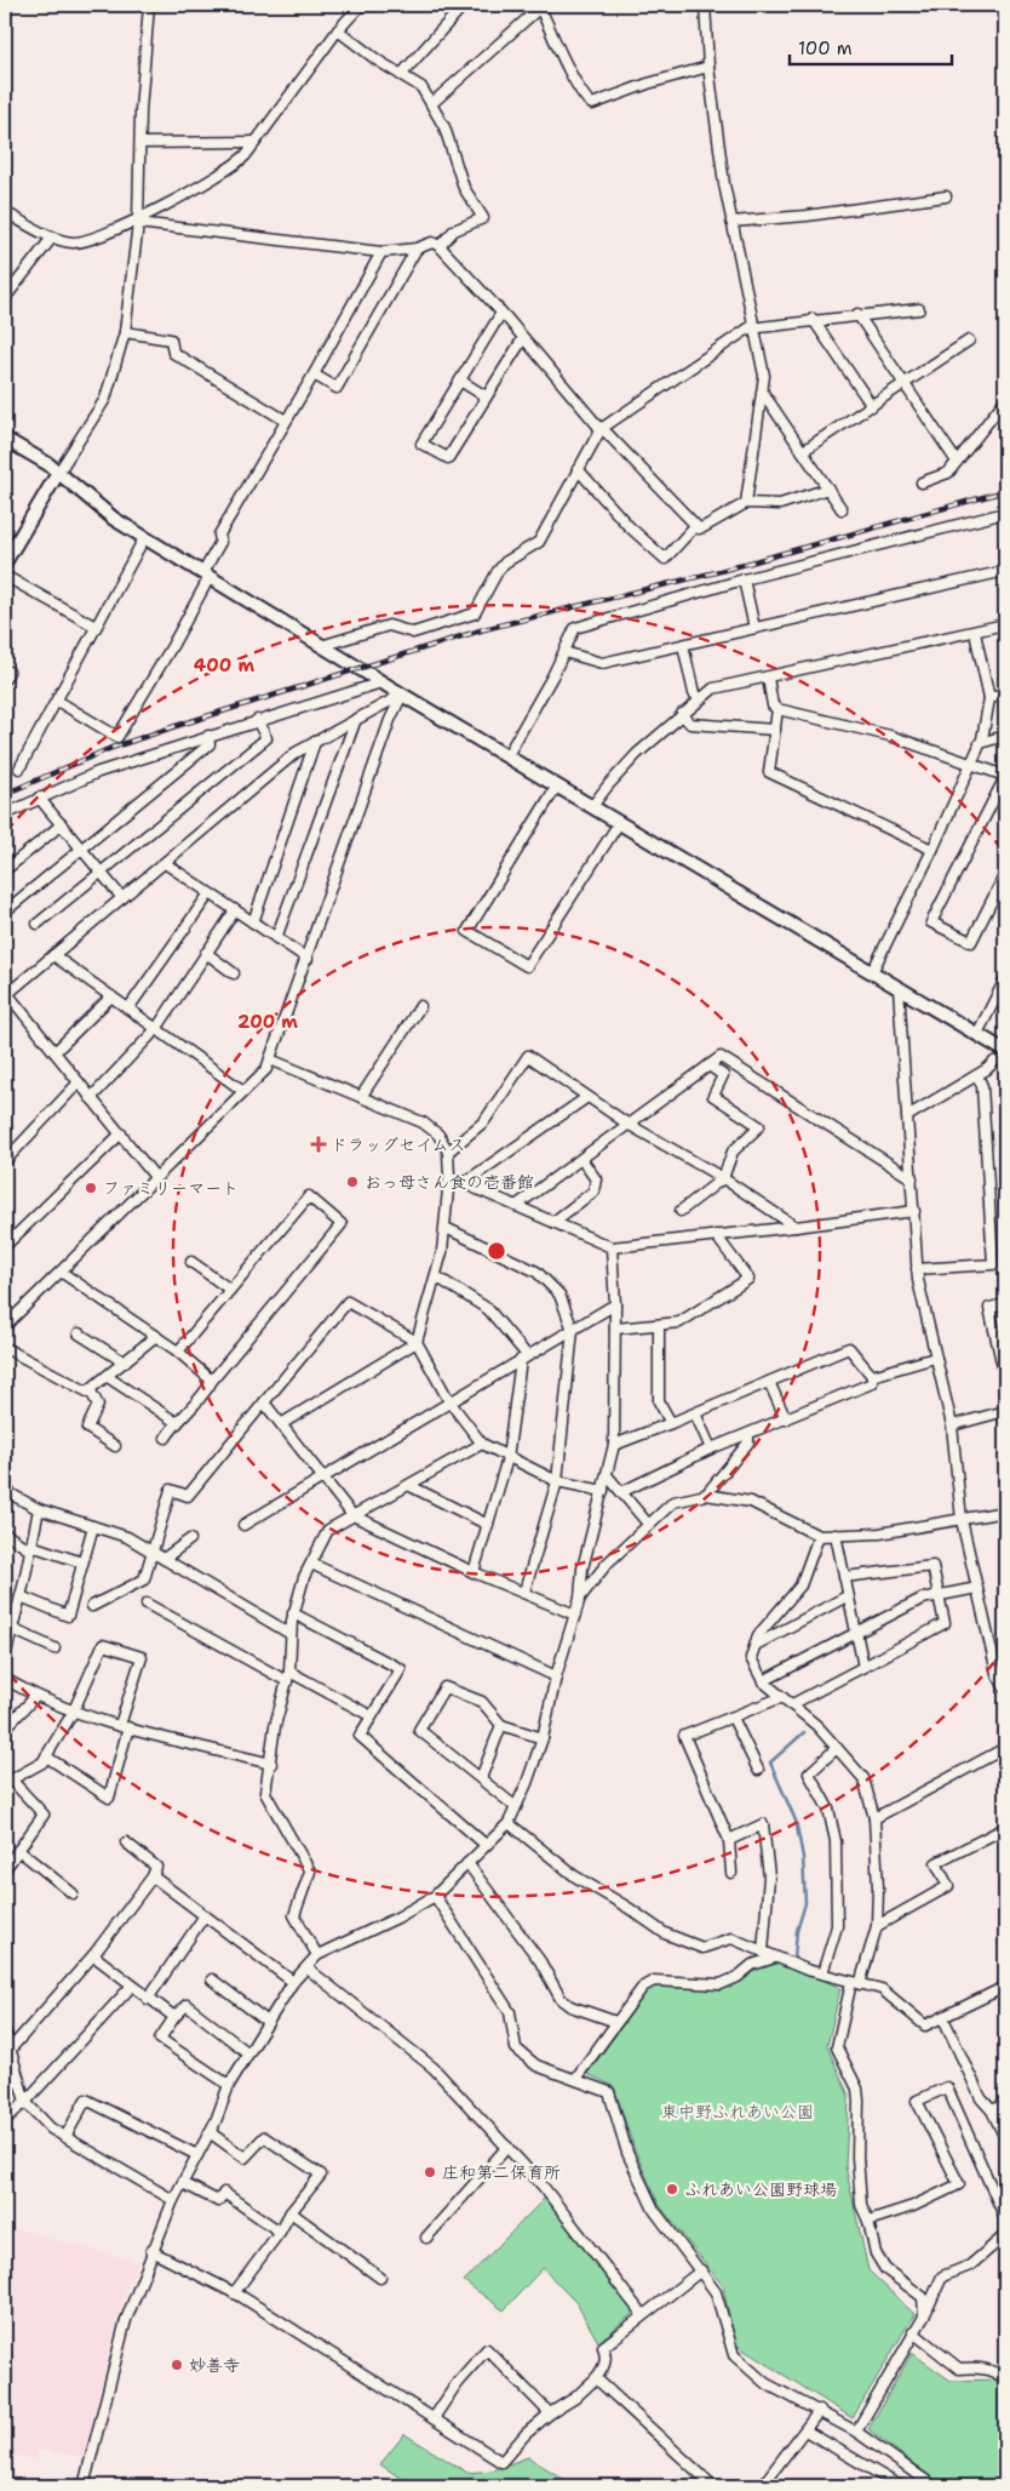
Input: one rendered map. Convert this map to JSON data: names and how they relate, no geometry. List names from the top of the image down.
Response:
{
  "parks": ["東中野ふれあい公園"],
  "places": {
    "health": ["ドラッグセイムス"],
    "other": [
      "おっ母さん食の壱番館",
      "ファミリーマート",
      "庄和第二保育所",
      "ふれあい公園野球場",
      "妙善寺"
    ]
  },
  "scale_bar": "100 m",
  "rings": ["400 m", "200 m"]
}
